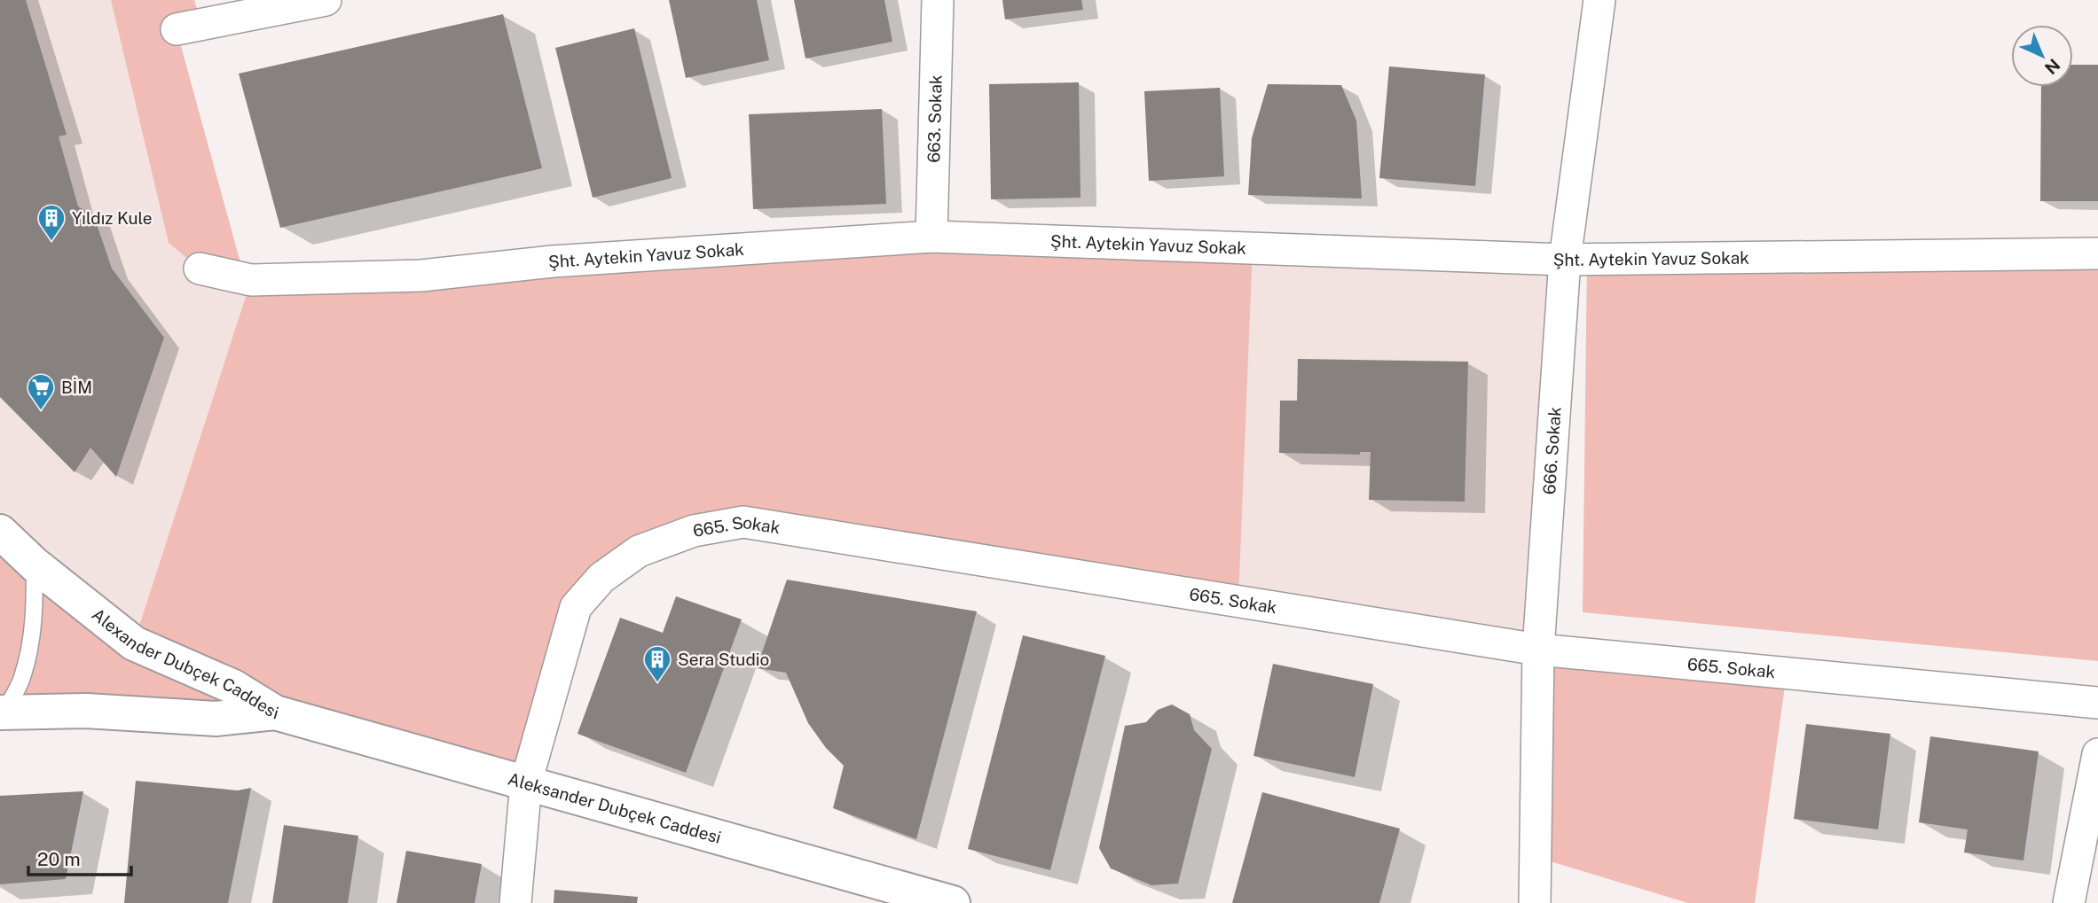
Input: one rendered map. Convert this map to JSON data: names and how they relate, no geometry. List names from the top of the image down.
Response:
{
  "streets": {
    "main road": ["Alexander Dubçek Caddesi", "Aleksander Dubçek Caddesi"],
    "street": [
      "663. Sokak",
      "Şht. Aytekin Yavuz Sokak",
      "666. Sokak",
      "665. Sokak"
    ]
  },
  "crossings": [
    ["663. Sokak", "Şht. Aytekin Yavuz Sokak"],
    ["Şht. Aytekin Yavuz Sokak", "666. Sokak"],
    ["666. Sokak", "665. Sokak"],
    ["665. Sokak", "Aleksander Dubçek Caddesi"],
    ["Alexander Dubçek Caddesi", "Aleksander Dubçek Caddesi"]
  ],
  "places": {
    "building": ["Yıldız Kule", "Sera Studio"],
    "supermarket": ["BİM"]
  },
  "scale_bar": "20 m",
  "north": "bottom right"
}
